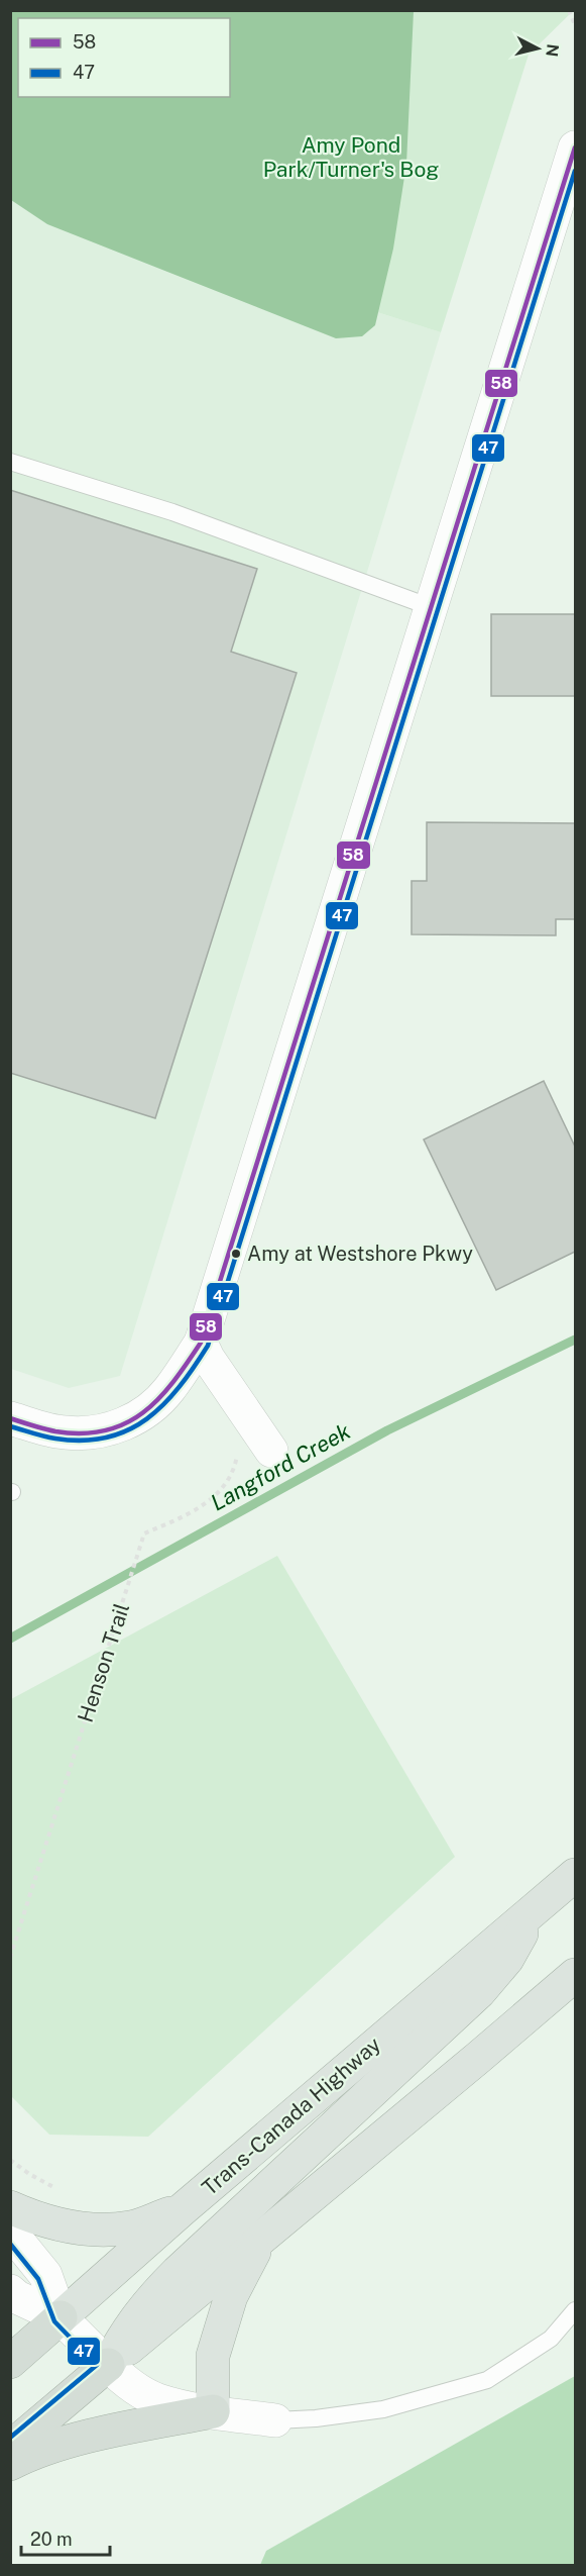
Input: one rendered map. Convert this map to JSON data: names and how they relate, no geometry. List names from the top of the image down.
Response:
{
  "streets": {
    "highway": ["Trans-Canada Highway"],
    "path": ["Henson Trail"]
  },
  "water": ["Langford Creek"],
  "parks": ["Amy Pond Park/Turner's Bog"],
  "places": ["Amy at Westshore Pkwy"],
  "lines": ["transit line 58", "transit line 47"],
  "legend": ["58", "47"],
  "scale_bar": "20 m",
  "north": "right"
}
